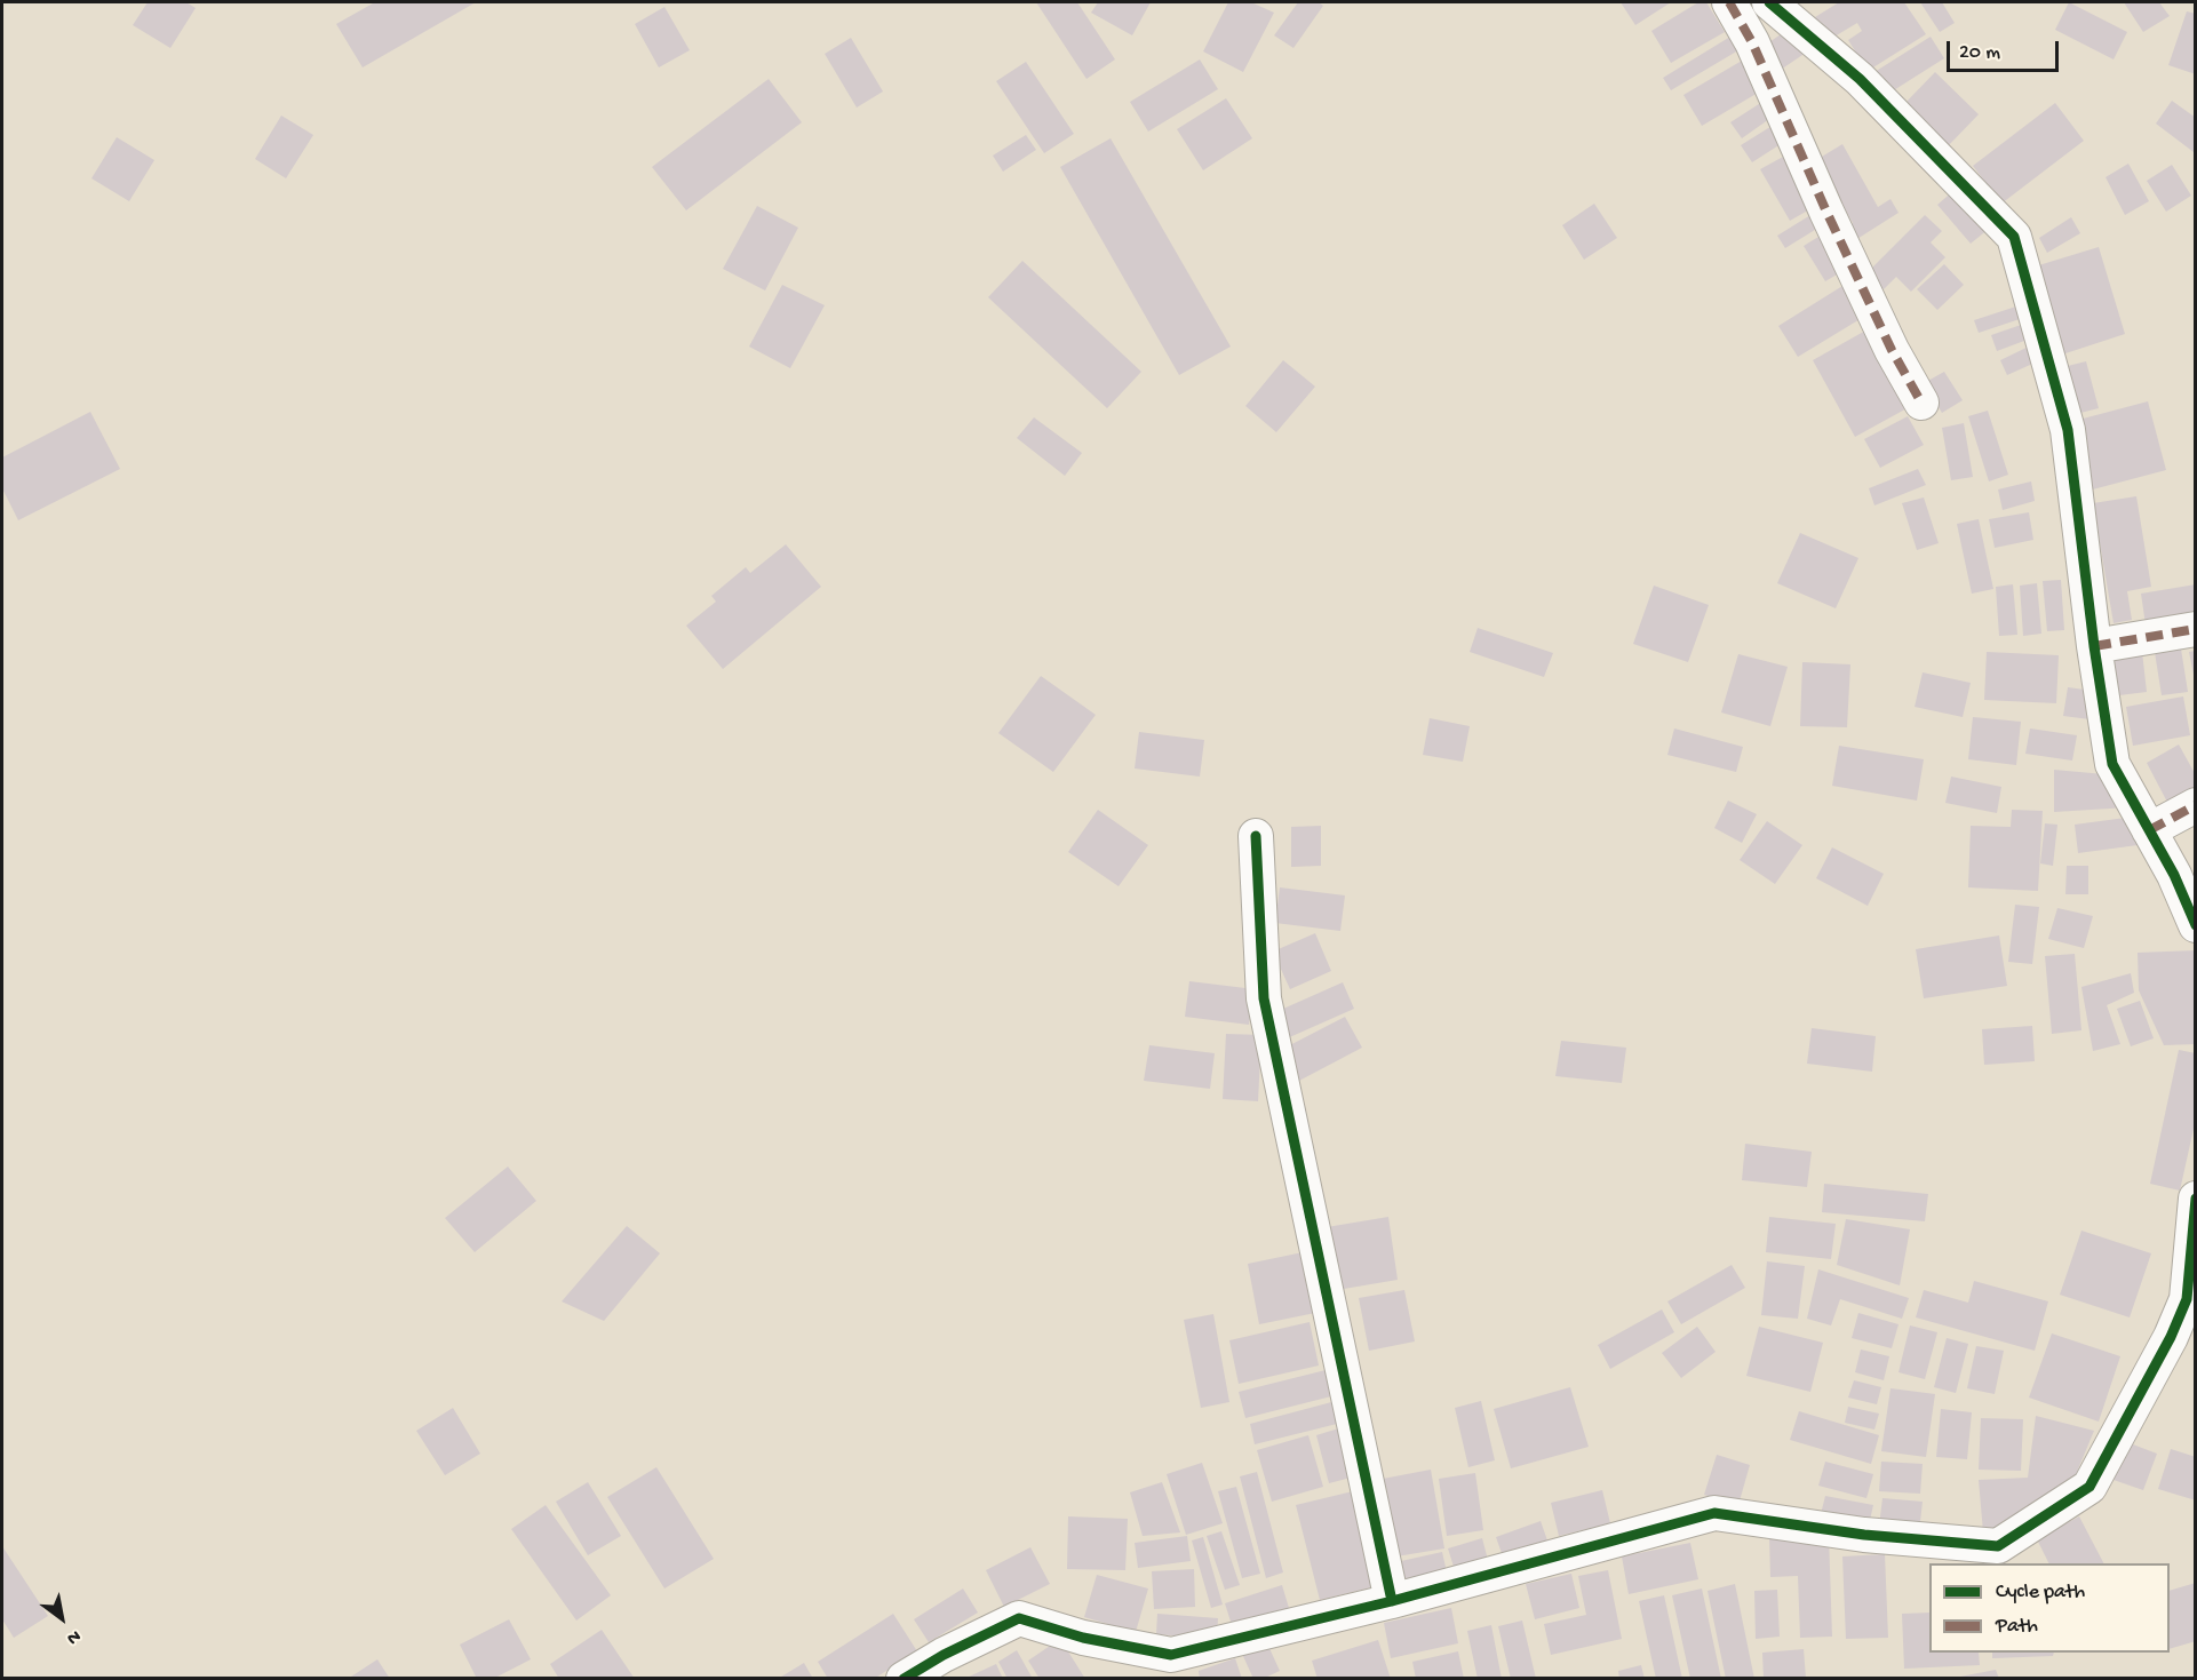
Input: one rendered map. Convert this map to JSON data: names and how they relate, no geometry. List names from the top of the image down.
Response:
{
  "legend": ["Cycle path", "Path"],
  "scale_bar": "20 m",
  "north": "bottom right"
}
